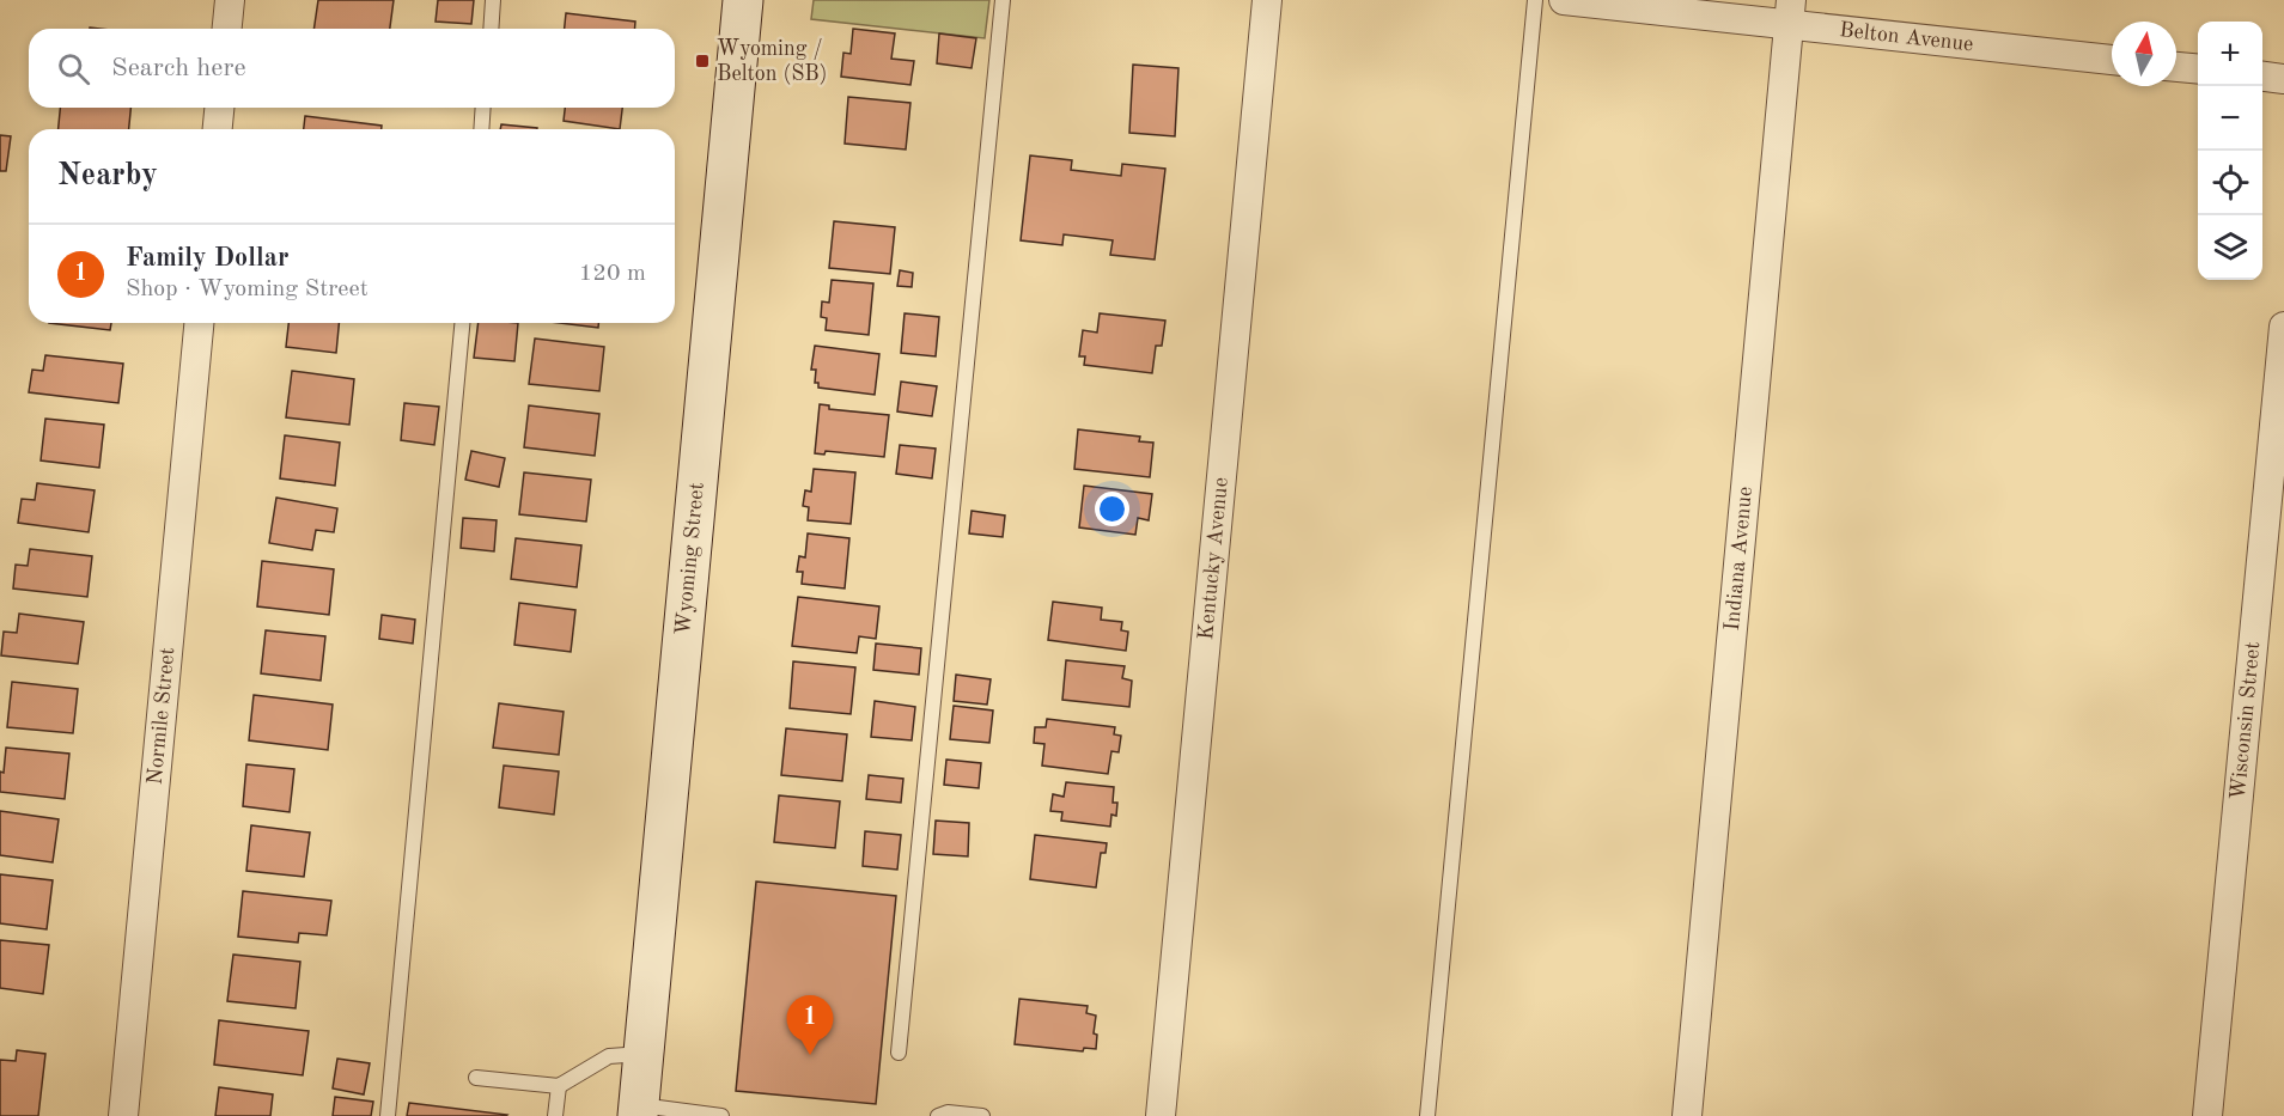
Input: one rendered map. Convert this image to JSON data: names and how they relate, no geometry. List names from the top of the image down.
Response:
{
  "streets": {
    "street": [
      "Belton Avenue",
      "Kentucky Avenue",
      "Indiana Avenue",
      "Wyoming Street",
      "Normile Street",
      "Wisconsin Street"
    ]
  },
  "crossings": [
    ["Belton Avenue", "Indiana Avenue"]
  ],
  "places": {
    "transit": ["Wyoming / Belton (SB)"]
  },
  "north": "top",
  "page": {
    "map_buttons": ["+", "−"],
    "search": "Search here",
    "heading": "Nearby",
    "list": [
      {
        "mark": "1",
        "name": "Family Dollar",
        "note": "Shop · Wyoming Street",
        "value": "120 m"
      }
    ],
    "pins": "1"
  }
}
